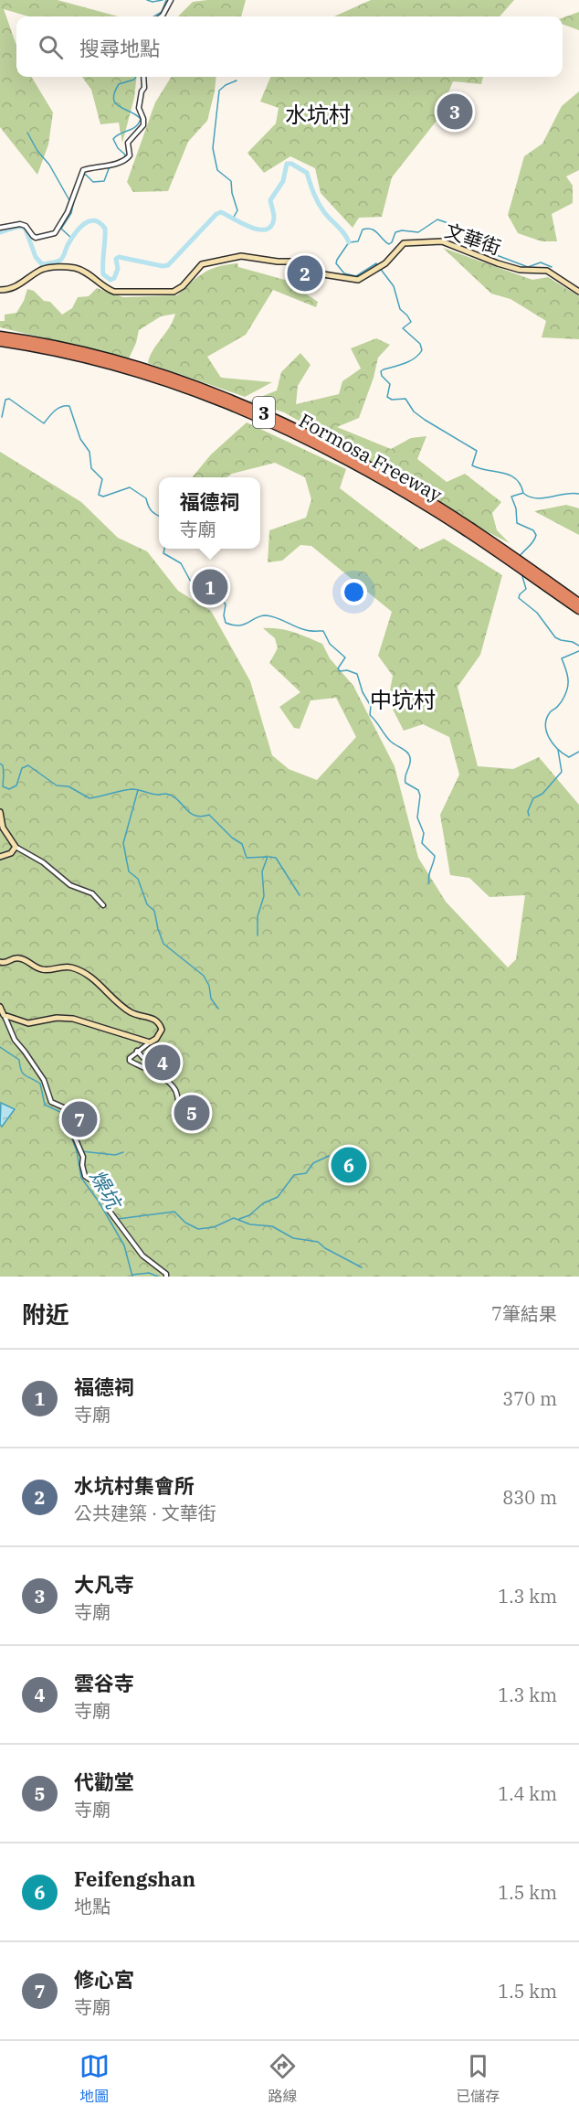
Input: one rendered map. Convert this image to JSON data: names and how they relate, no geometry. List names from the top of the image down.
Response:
{
  "streets": {
    "highway": ["3", "Formosa Freeway"],
    "street": ["文華街"]
  },
  "districts": ["水坑村", "中坑村"],
  "water": ["燥坑"],
  "page": {
    "search": "搜尋地點",
    "pins": [
      "3",
      "2",
      "1",
      "4",
      "5",
      "7",
      "6"
    ],
    "popup": ["福德祠", "寺廟"],
    "heading": ["附近", "7筆結果"],
    "list": [
      {
        "mark": "1",
        "name": "福德祠",
        "note": "寺廟",
        "value": "370 m"
      },
      {
        "mark": "2",
        "name": "水坑村集會所",
        "note": "公共建築 · 文華街",
        "value": "830 m"
      },
      {
        "mark": "3",
        "name": "大凡寺",
        "note": "寺廟",
        "value": "1.3 km"
      },
      {
        "mark": "4",
        "name": "雲谷寺",
        "note": "寺廟",
        "value": "1.3 km"
      },
      {
        "mark": "5",
        "name": "代勸堂",
        "note": "寺廟",
        "value": "1.4 km"
      },
      {
        "mark": "6",
        "name": "Feifengshan",
        "note": "地點",
        "value": "1.5 km"
      },
      {
        "mark": "7",
        "name": "修心宮",
        "note": "寺廟",
        "value": "1.5 km"
      }
    ],
    "nav": ["地圖", "路線", "已儲存"]
  }
}
